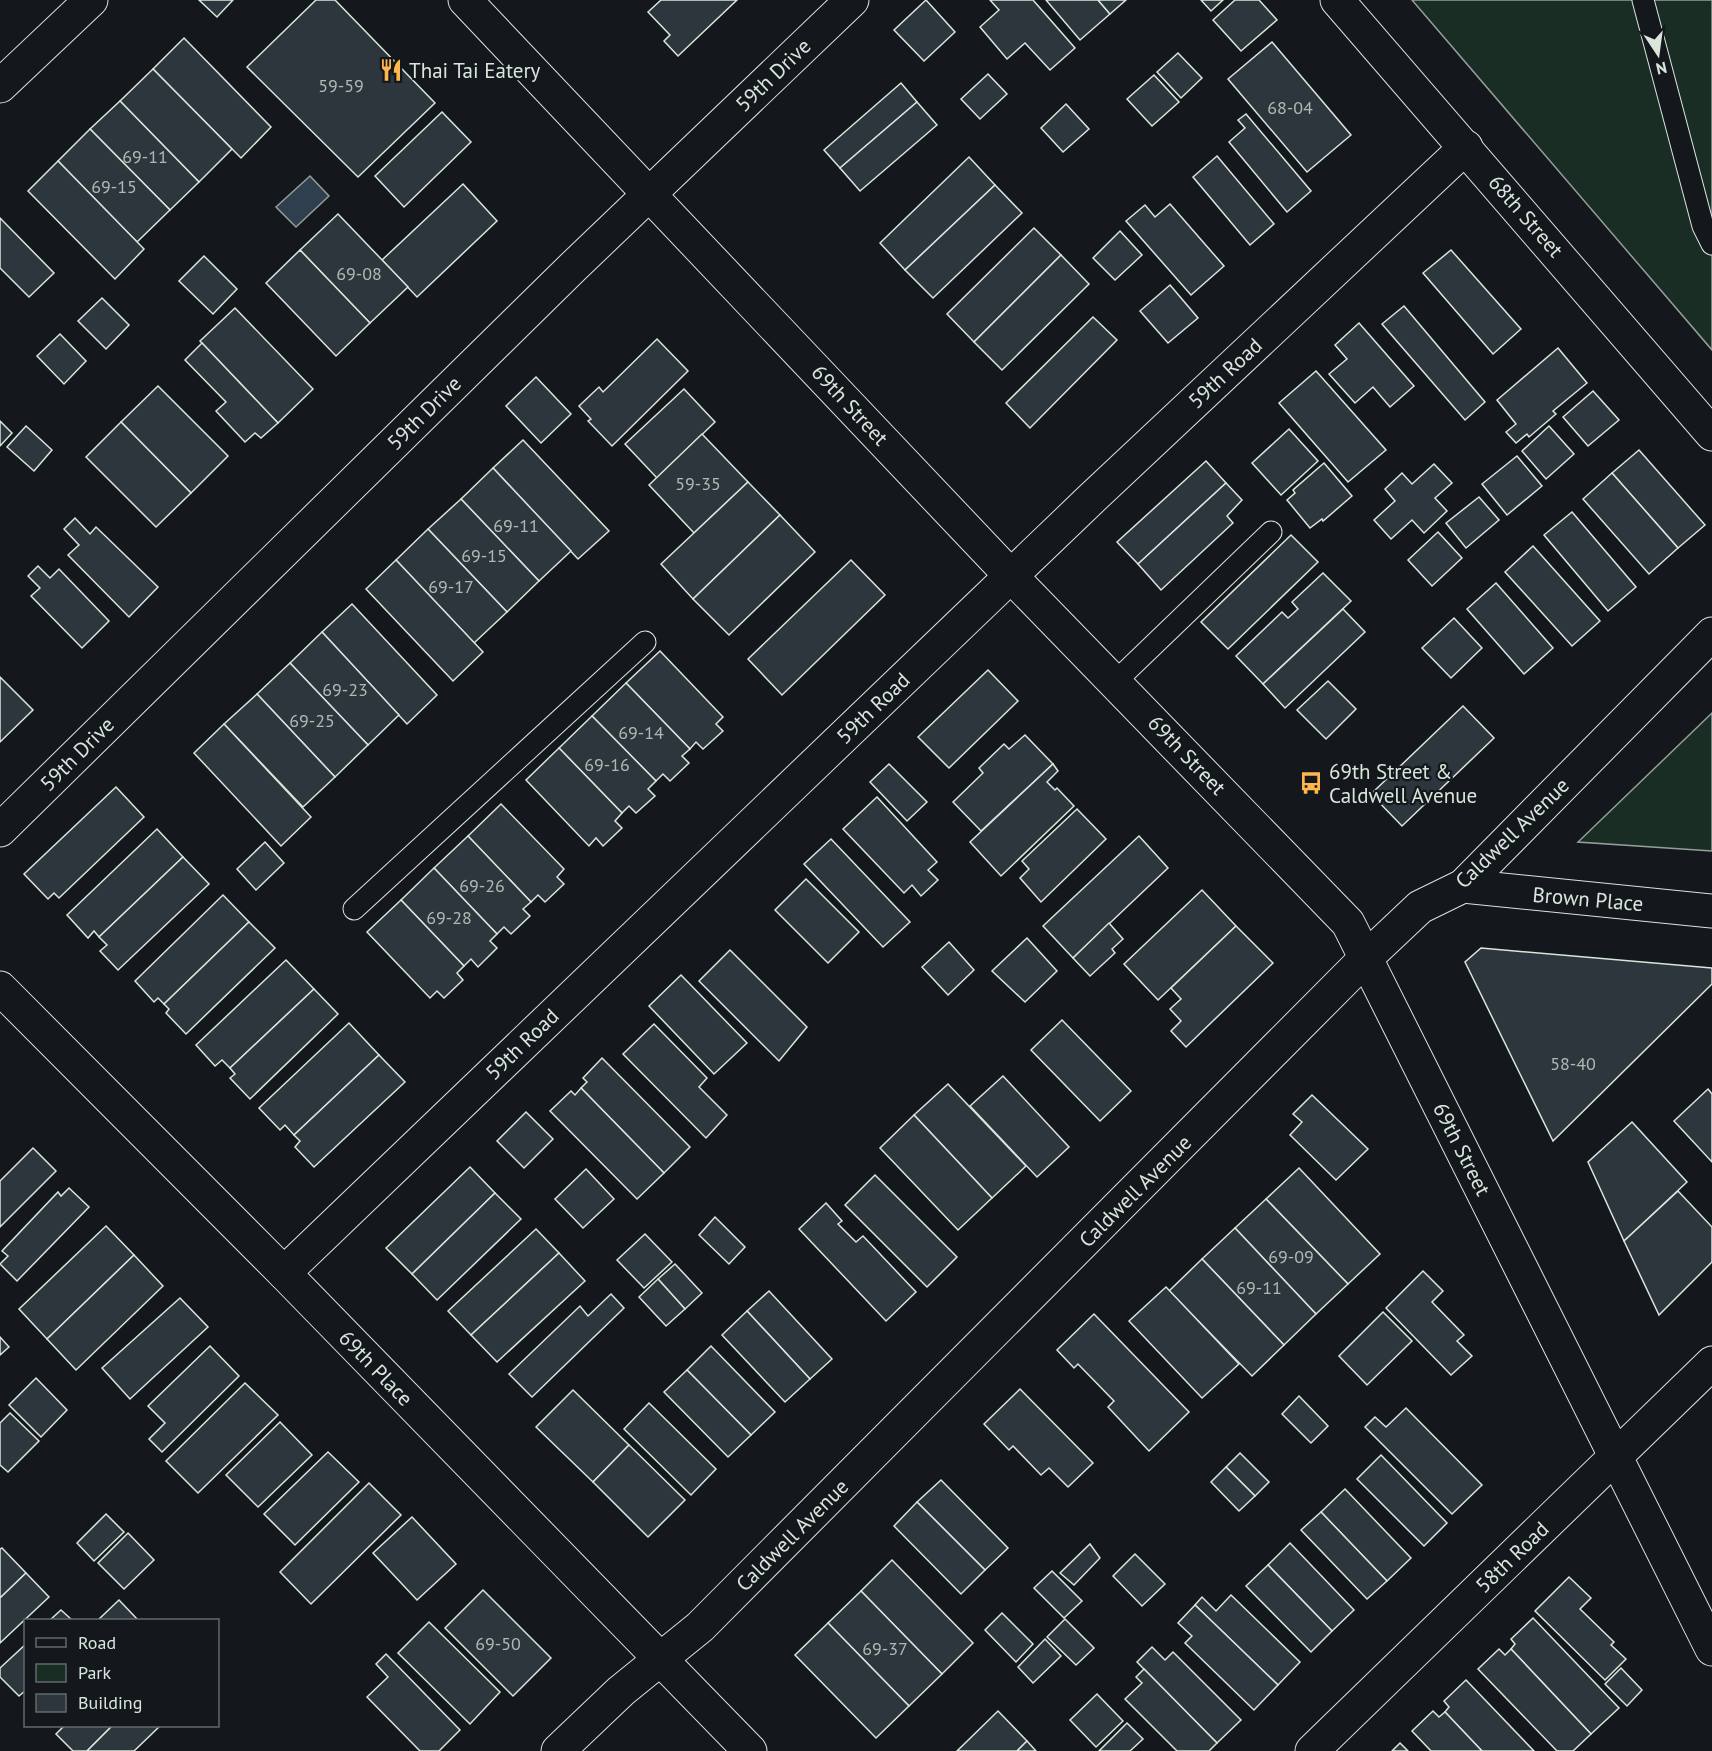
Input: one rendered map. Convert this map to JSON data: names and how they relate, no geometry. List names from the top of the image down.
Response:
{
  "streets": {
    "street": [
      "59th Drive",
      "68th Street",
      "59th Road",
      "69th Street",
      "Caldwell Avenue",
      "Brown Place",
      "69th Place",
      "58th Road"
    ]
  },
  "crossings": [
    ["59th Drive", "69th Street"],
    ["68th Street", "59th Road"],
    ["59th Road", "69th Street"],
    ["59th Road", "69th Place"],
    ["69th Street", "Caldwell Avenue"],
    ["69th Street", "58th Road"],
    ["Caldwell Avenue", "Brown Place"],
    ["Caldwell Avenue", "69th Place"]
  ],
  "places": {
    "restaurant": ["Thai Tai Eatery"],
    "bus stop": ["69th Street & Caldwell Avenue"]
  },
  "house_numbers": [
    "59-59",
    "68-04",
    "69-11",
    "69-15",
    "69-08",
    "59-35",
    "69-11",
    "69-15",
    "69-17",
    "69-23",
    "69-25",
    "69-14",
    "69-16",
    "69-26",
    "69-28",
    "58-40",
    "69-09",
    "69-11",
    "69-50",
    "69-37"
  ],
  "legend": ["Road", "Park", "Building"],
  "north": "bottom"
}
